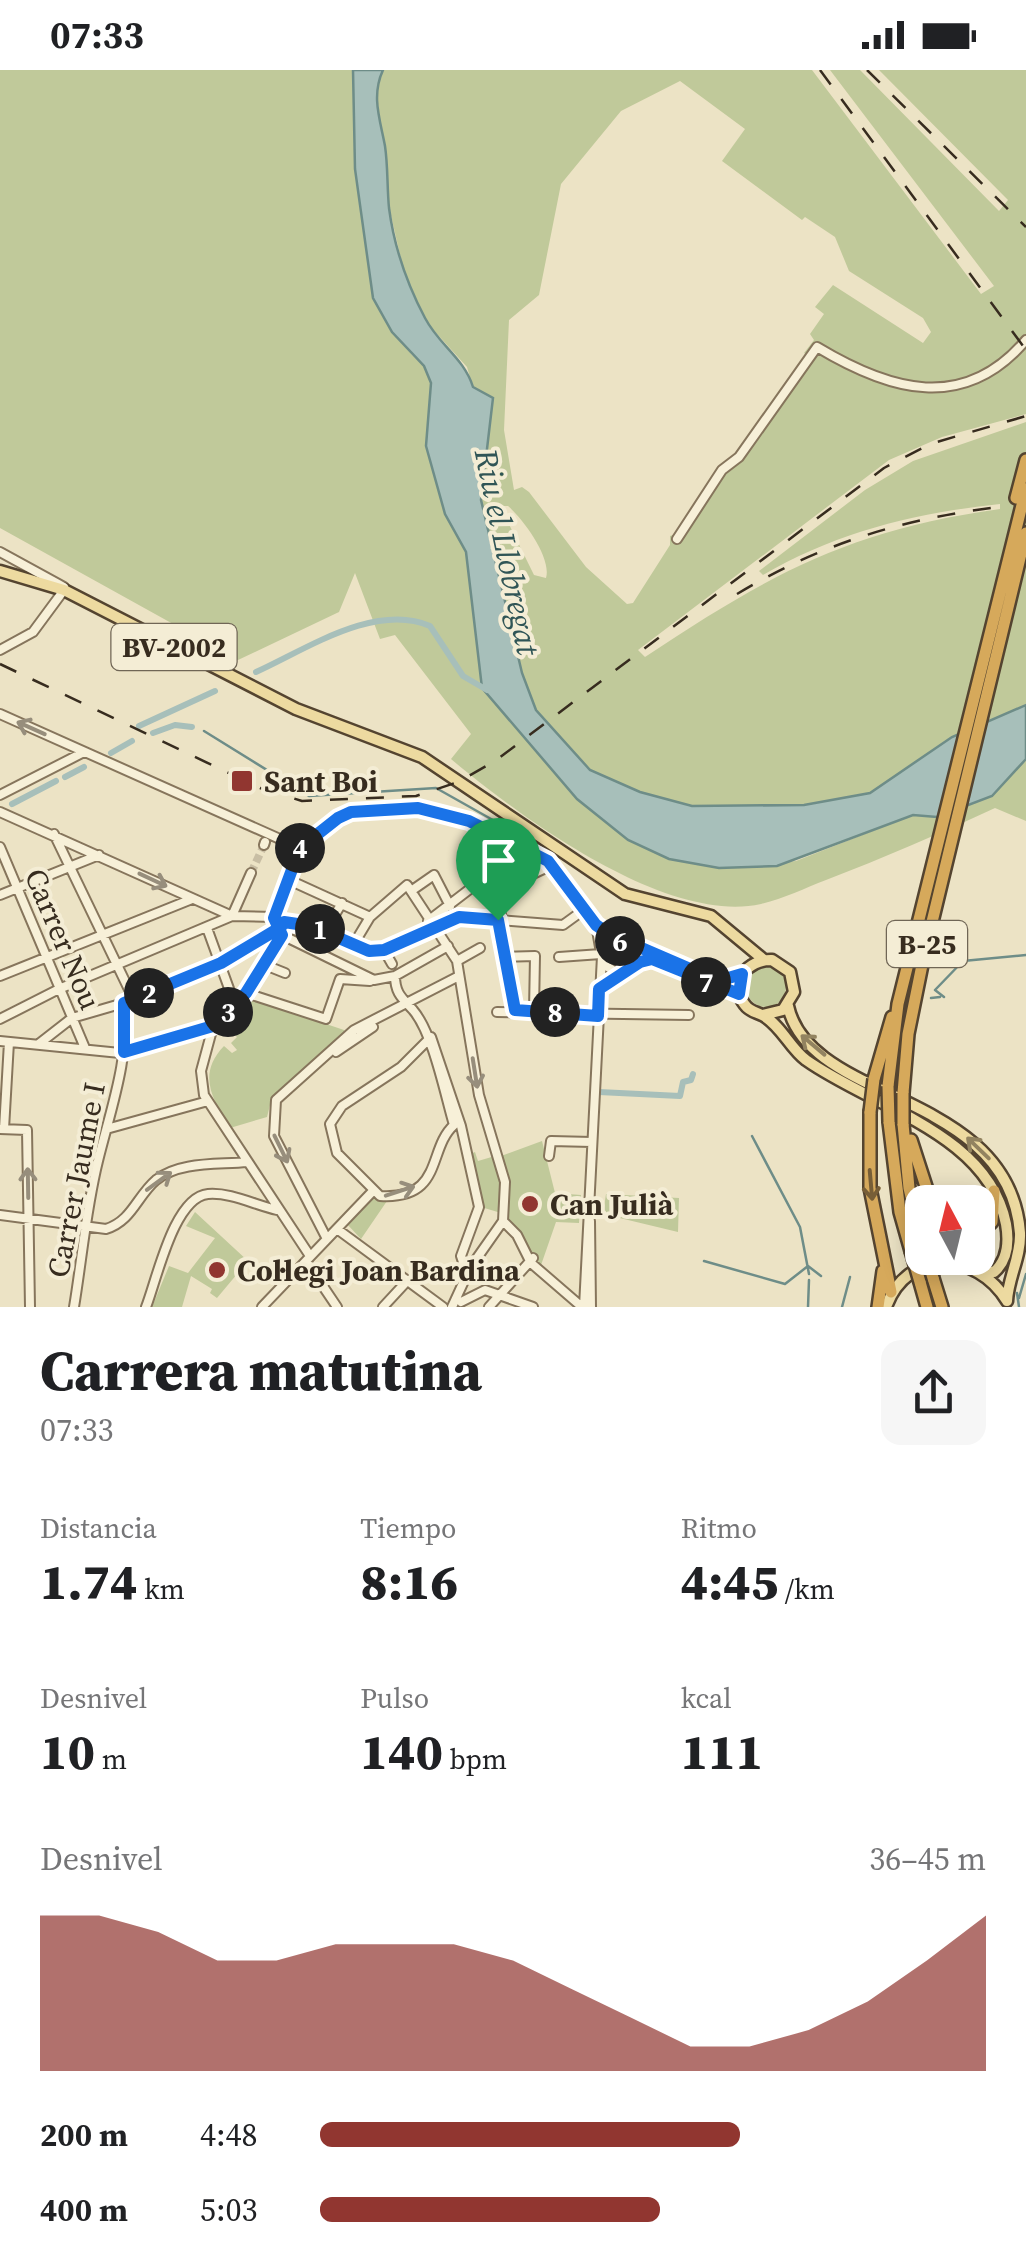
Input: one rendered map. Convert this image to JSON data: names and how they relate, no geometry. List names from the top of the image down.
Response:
{
  "streets": {
    "highway": ["B-25"],
    "main road": ["BV-2002"],
    "street": ["Carrer Nou", "Carrer Jaume I"]
  },
  "water": ["Riu el Llobregat"],
  "places": {
    "transit": ["Sant Boi"],
    "other": ["Can Julià", "Col·legi Joan Bardina"]
  },
  "north": "top",
  "page": {
    "status": "07:33",
    "pins": [
      "4",
      "1",
      "6",
      "7",
      "2",
      "3",
      "8"
    ],
    "heading": ["Carrera matutina", "07:33"],
    "stats": [
      ["Distancia", "1.74 km"],
      ["Tiempo", "8:16"],
      ["Ritmo", "4:45 /km"],
      ["Desnivel", "10 m"],
      ["Pulso", "140 bpm"],
      ["kcal", "111"]
    ],
    "chart": ["Desnivel", "36–45 m"],
    "list": [
      {
        "name": "200 m",
        "note": "4:48"
      },
      {
        "name": "400 m",
        "note": "5:03"
      }
    ]
  }
}
